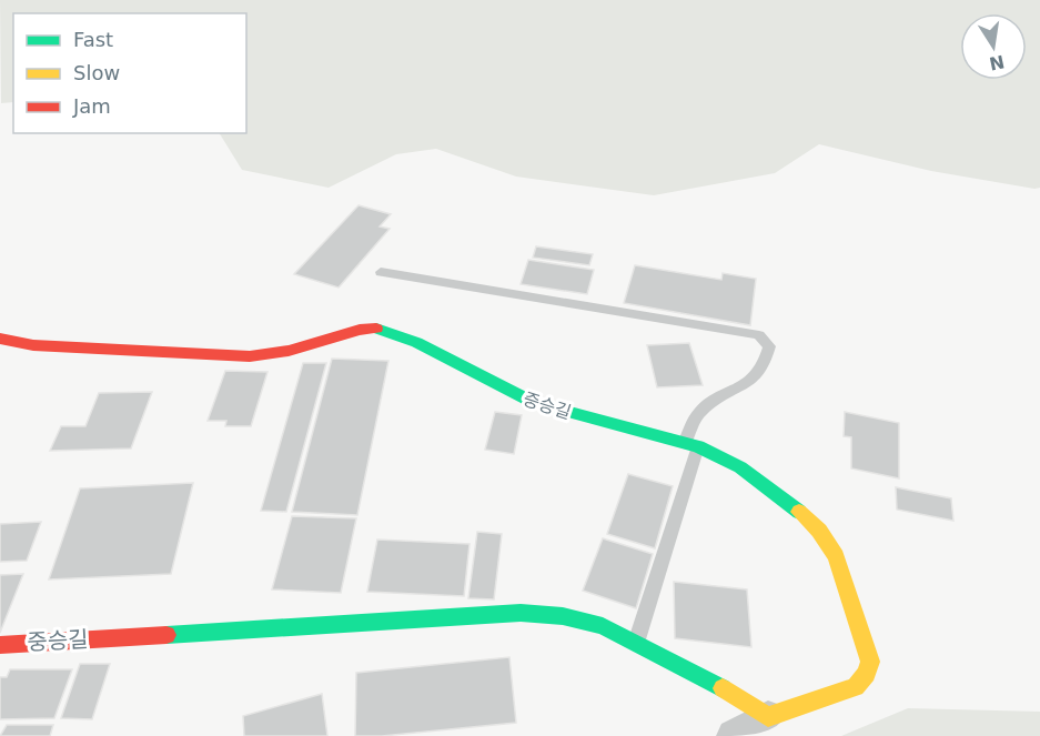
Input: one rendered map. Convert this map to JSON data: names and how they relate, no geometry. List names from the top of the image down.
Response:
{
  "streets": {
    "street": ["중승길"]
  },
  "legend": ["Fast", "Slow", "Jam"],
  "north": "bottom"
}
